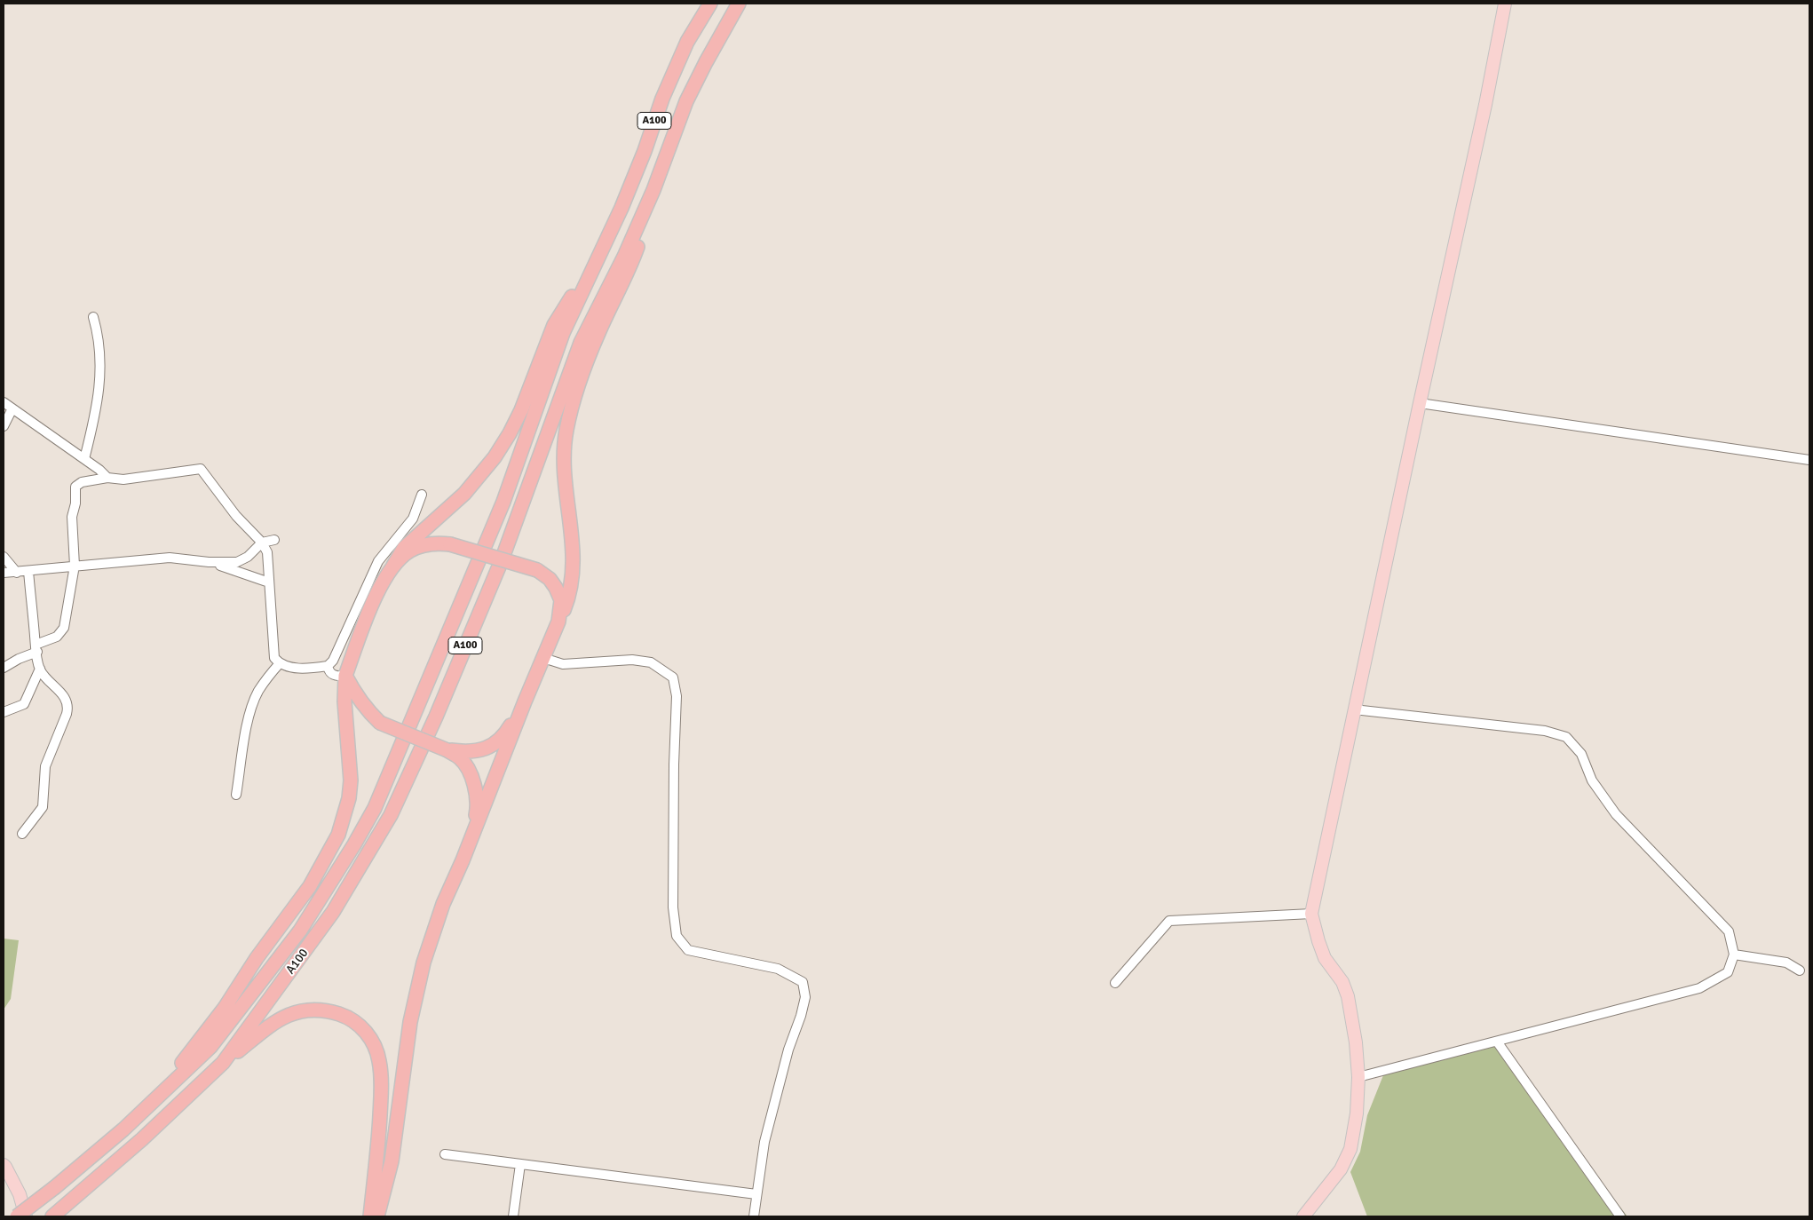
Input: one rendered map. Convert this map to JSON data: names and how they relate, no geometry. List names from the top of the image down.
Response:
{
  "streets": {
    "highway": ["A100"]
  }
}
